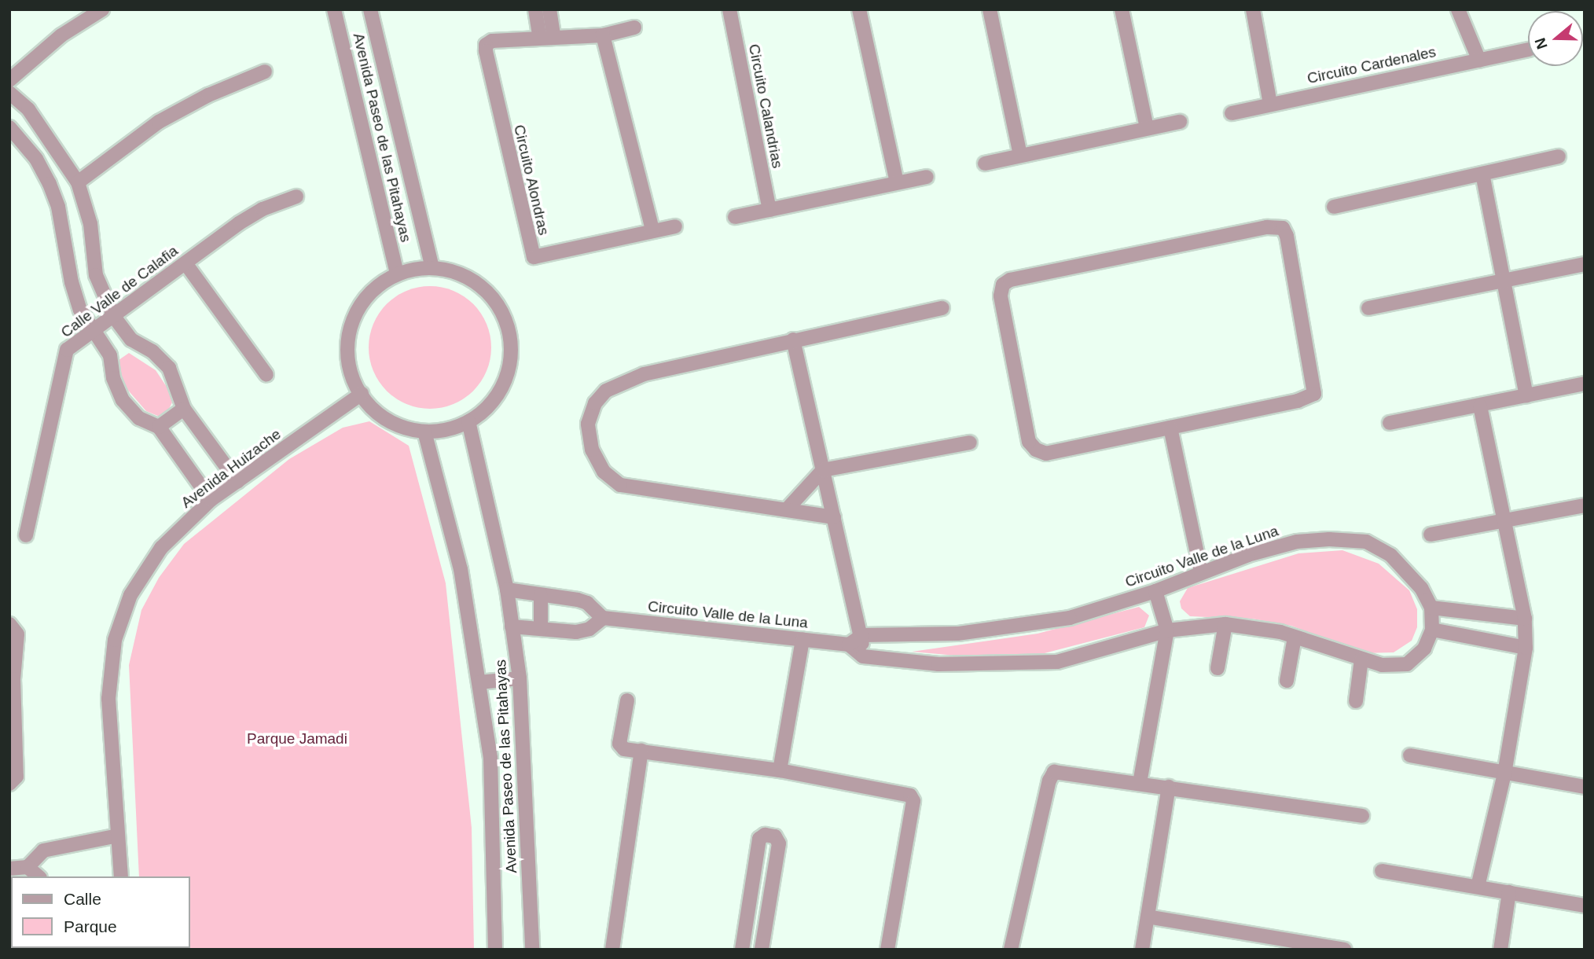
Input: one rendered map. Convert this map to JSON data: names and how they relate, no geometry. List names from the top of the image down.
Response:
{
  "streets": {
    "street": [
      "Circuito Cardenales",
      "Circuito Calandrias",
      "Avenida Paseo de las Pitahayas",
      "Circuito Alondras",
      "Calle Valle de Calafia",
      "Avenida Huizache",
      "Circuito Valle de la Luna"
    ]
  },
  "crossings": [
    ["Avenida Paseo de las Pitahayas", "Avenida Huizache"]
  ],
  "parks": ["Parque Jamadi"],
  "legend": ["Calle", "Parque"],
  "north": "left"
}
